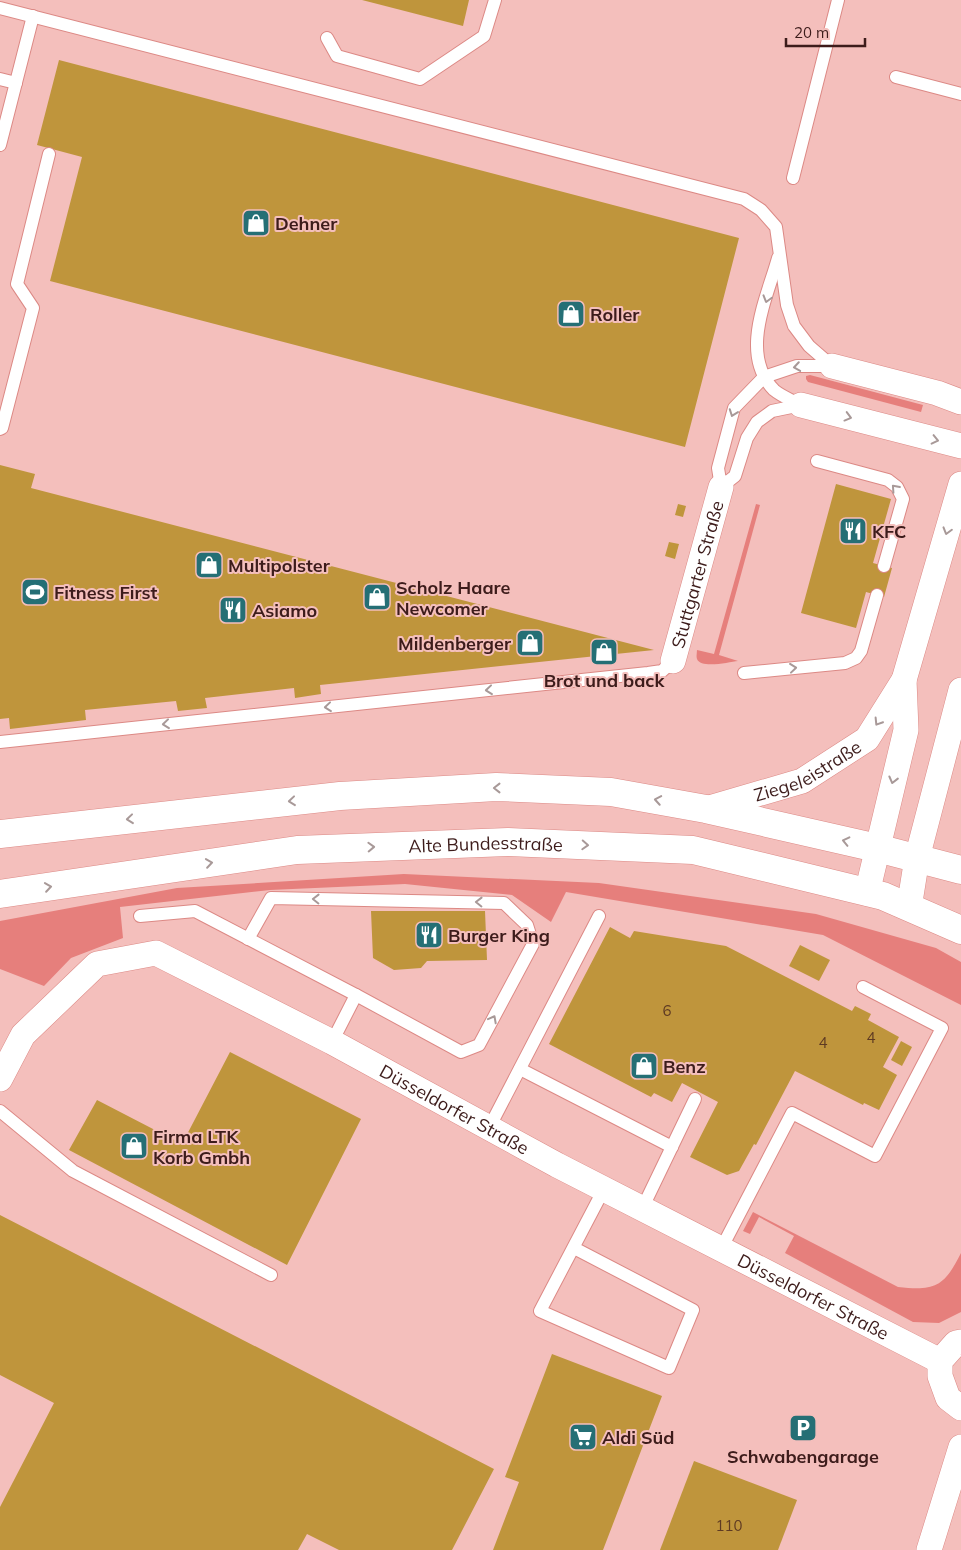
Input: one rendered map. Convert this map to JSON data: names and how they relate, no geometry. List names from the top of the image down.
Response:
{
  "streets": {
    "main road": ["Alte Bundesstraße"],
    "street": ["Stuttgarter Straße", "Ziegeleistraße", "Düsseldorfer Straße"]
  },
  "crossings": [
    ["Ziegeleistraße", "Alte Bundesstraße"]
  ],
  "places": {
    "shop": [
      "Dehner",
      "Roller",
      "Multipolster",
      "Scholz Haare Newcomer",
      "Mildenberger",
      "Brot und back",
      "Benz",
      "Firma LTK Korb Gmbh"
    ],
    "restaurant": ["KFC", "Asiamo", "Burger King"],
    "sports": ["Fitness First"],
    "parking": ["Schwabengarage"],
    "supermarket": ["Aldi Süd"]
  },
  "house_numbers": [
    "6",
    "4",
    "4",
    "110"
  ],
  "scale_bar": "20 m"
}
